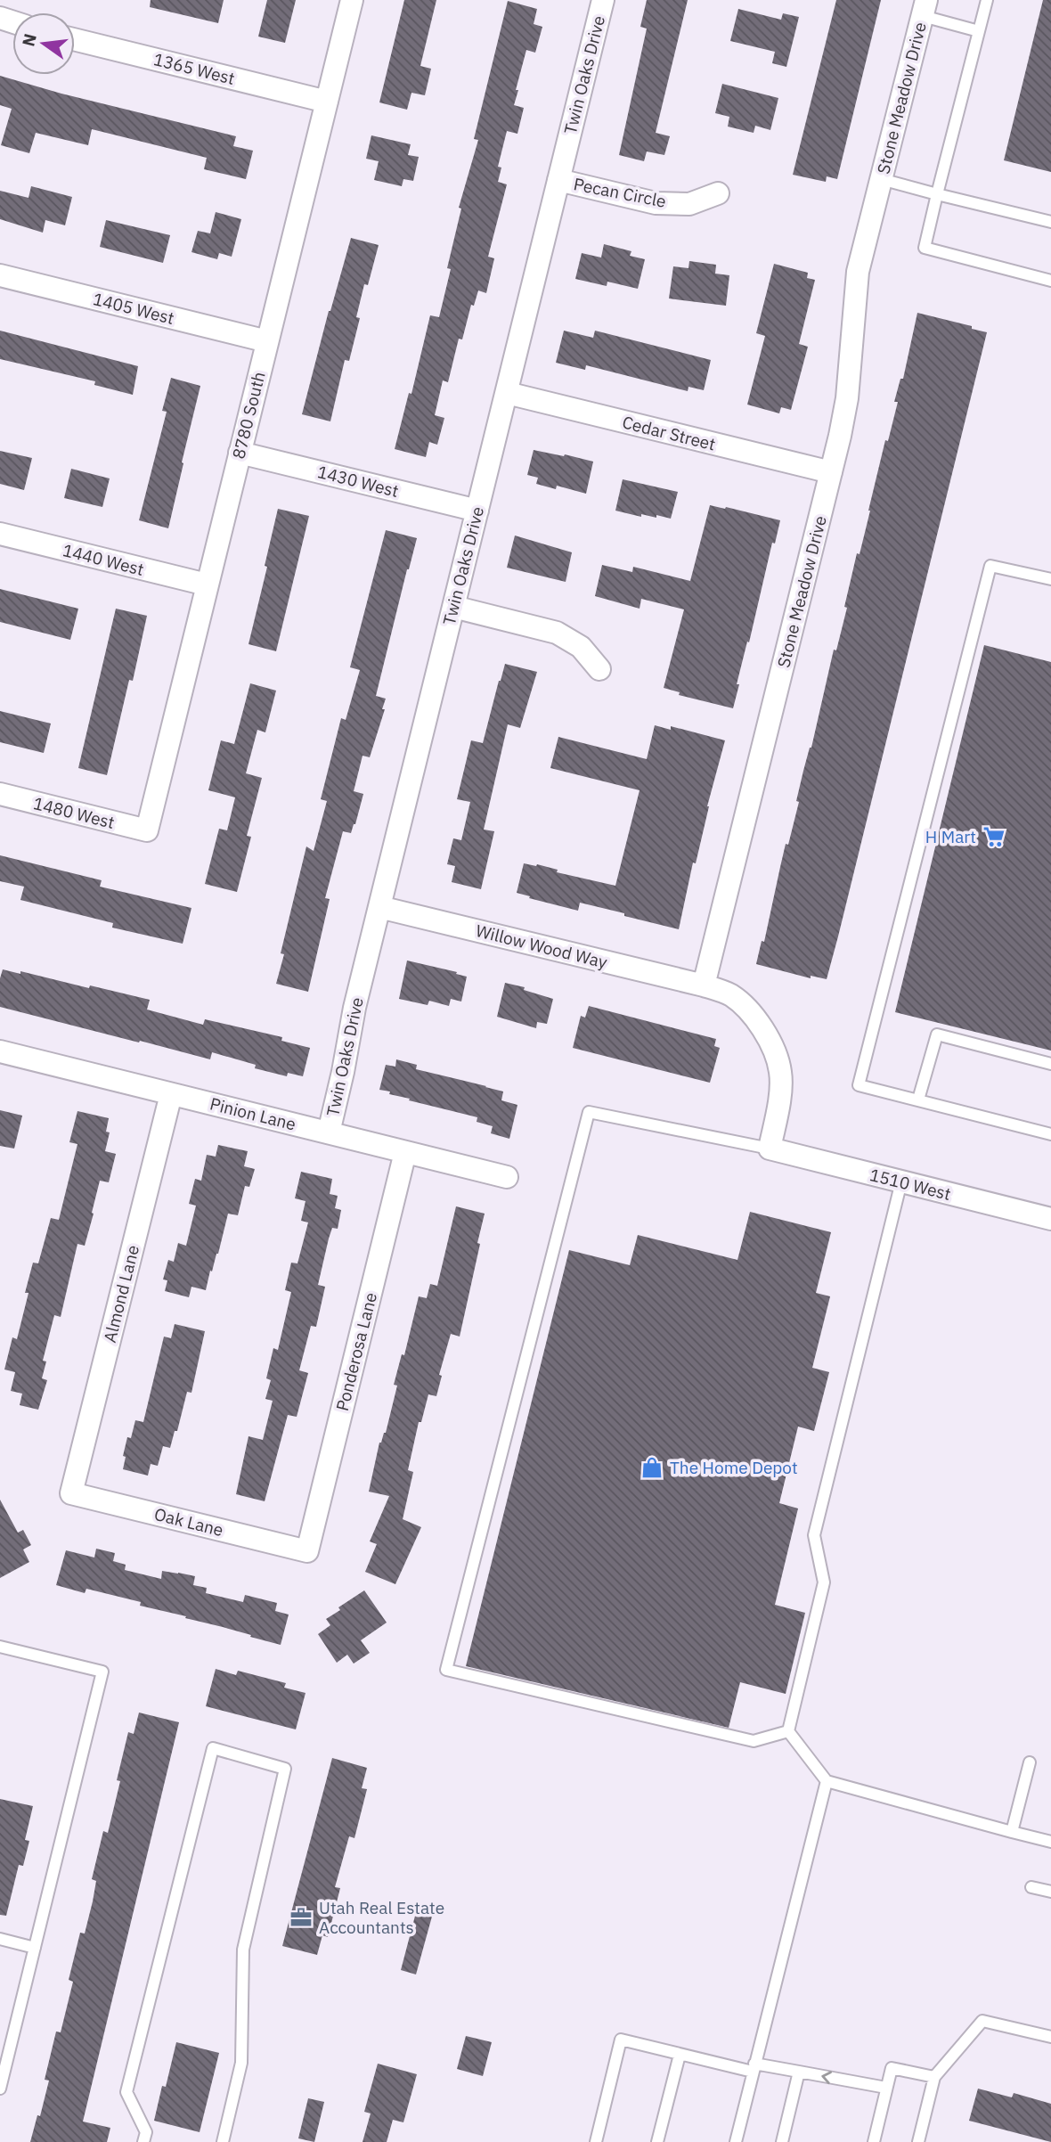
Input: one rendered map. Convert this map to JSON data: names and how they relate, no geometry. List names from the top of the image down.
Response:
{
  "streets": {
    "street": [
      "1365 West",
      "Twin Oaks Drive",
      "Stone Meadow Drive",
      "Pecan Circle",
      "1405 West",
      "8780 South",
      "Cedar Street",
      "1430 West",
      "1440 West",
      "1480 West",
      "Willow Wood Way",
      "Pinion Lane",
      "1510 West",
      "Almond Lane",
      "Ponderosa Lane",
      "Oak Lane"
    ]
  },
  "crossings": [
    ["1365 West", "8780 South"],
    ["Twin Oaks Drive", "Pecan Circle"],
    ["Twin Oaks Drive", "Cedar Street"],
    ["Twin Oaks Drive", "1430 West"],
    ["Twin Oaks Drive", "Willow Wood Way"],
    ["Twin Oaks Drive", "Pinion Lane"],
    ["Stone Meadow Drive", "Cedar Street"],
    ["Stone Meadow Drive", "Willow Wood Way"],
    ["1405 West", "8780 South"],
    ["8780 South", "1430 West"],
    ["8780 South", "1440 West"],
    ["8780 South", "1480 West"],
    ["Pinion Lane", "Almond Lane"],
    ["Pinion Lane", "Ponderosa Lane"],
    ["Almond Lane", "Oak Lane"],
    ["Ponderosa Lane", "Oak Lane"]
  ],
  "places": {
    "supermarket": ["H Mart"],
    "shop": ["The Home Depot"],
    "office": ["Utah Real Estate Accountants"]
  },
  "north": "left"
}
